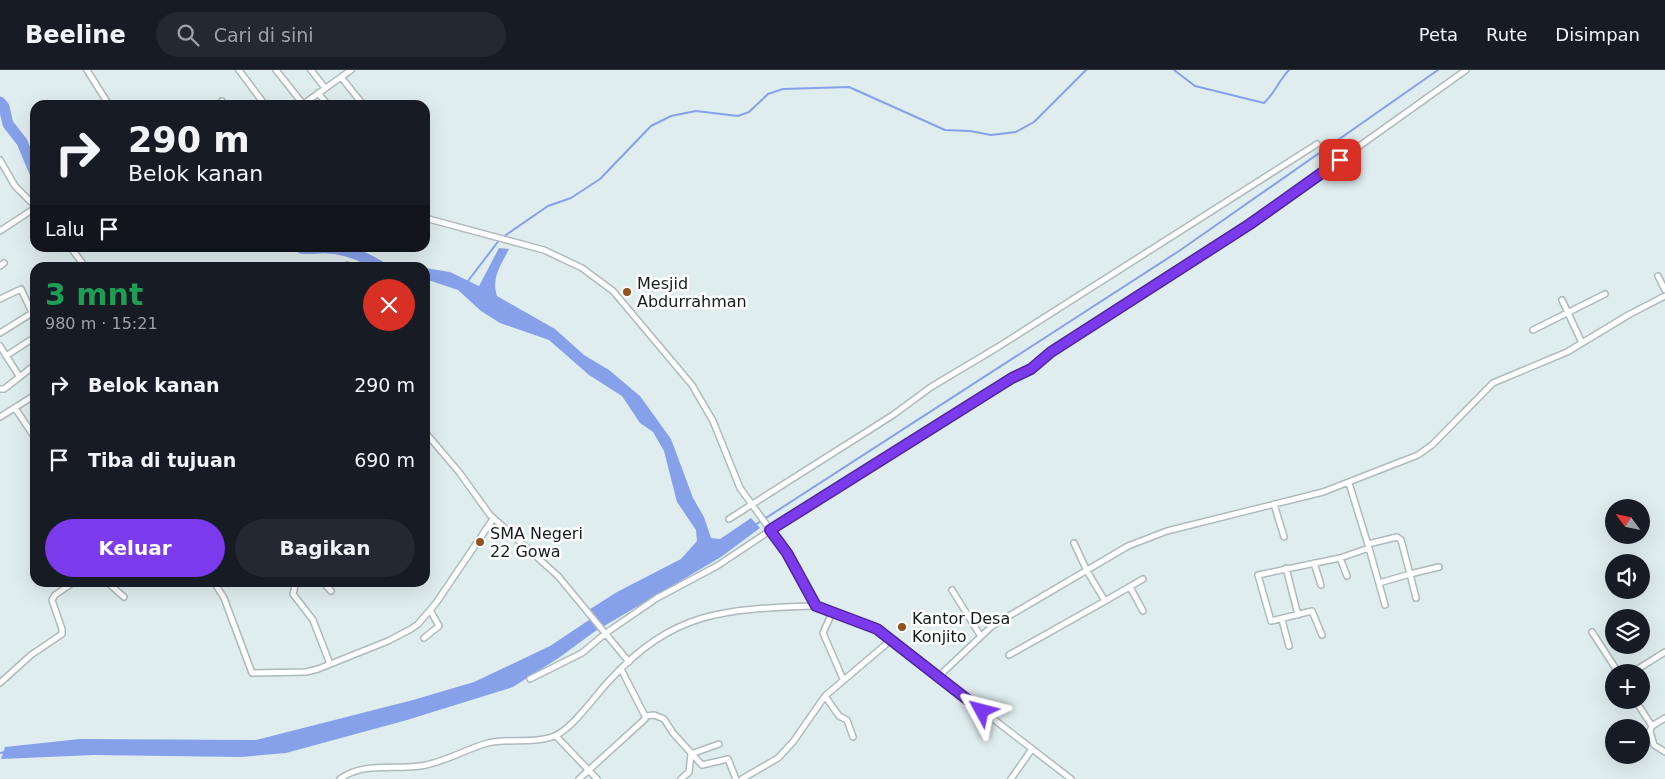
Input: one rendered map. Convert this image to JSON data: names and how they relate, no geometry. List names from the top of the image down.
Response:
{
  "places": ["Mesjid Abdurrahman", "SMA Negeri 22 Gowa", "Kantor Desa Konjito"],
  "north": "top left",
  "page": {
    "header": "Beeline",
    "search": "Cari di sini",
    "nav": ["Peta", "Rute", "Disimpan"],
    "turn": ["290 m", "Belok kanan"],
    "then": "Lalu",
    "heading": ["3 mnt", "980 m · 15:21"],
    "list": [
      {
        "name": "Belok kanan",
        "value": "290 m"
      },
      {
        "name": "Tiba di tujuan",
        "value": "690 m"
      }
    ],
    "map_buttons": ["+", "−"],
    "buttons": ["Keluar", "Bagikan"]
  }
}
